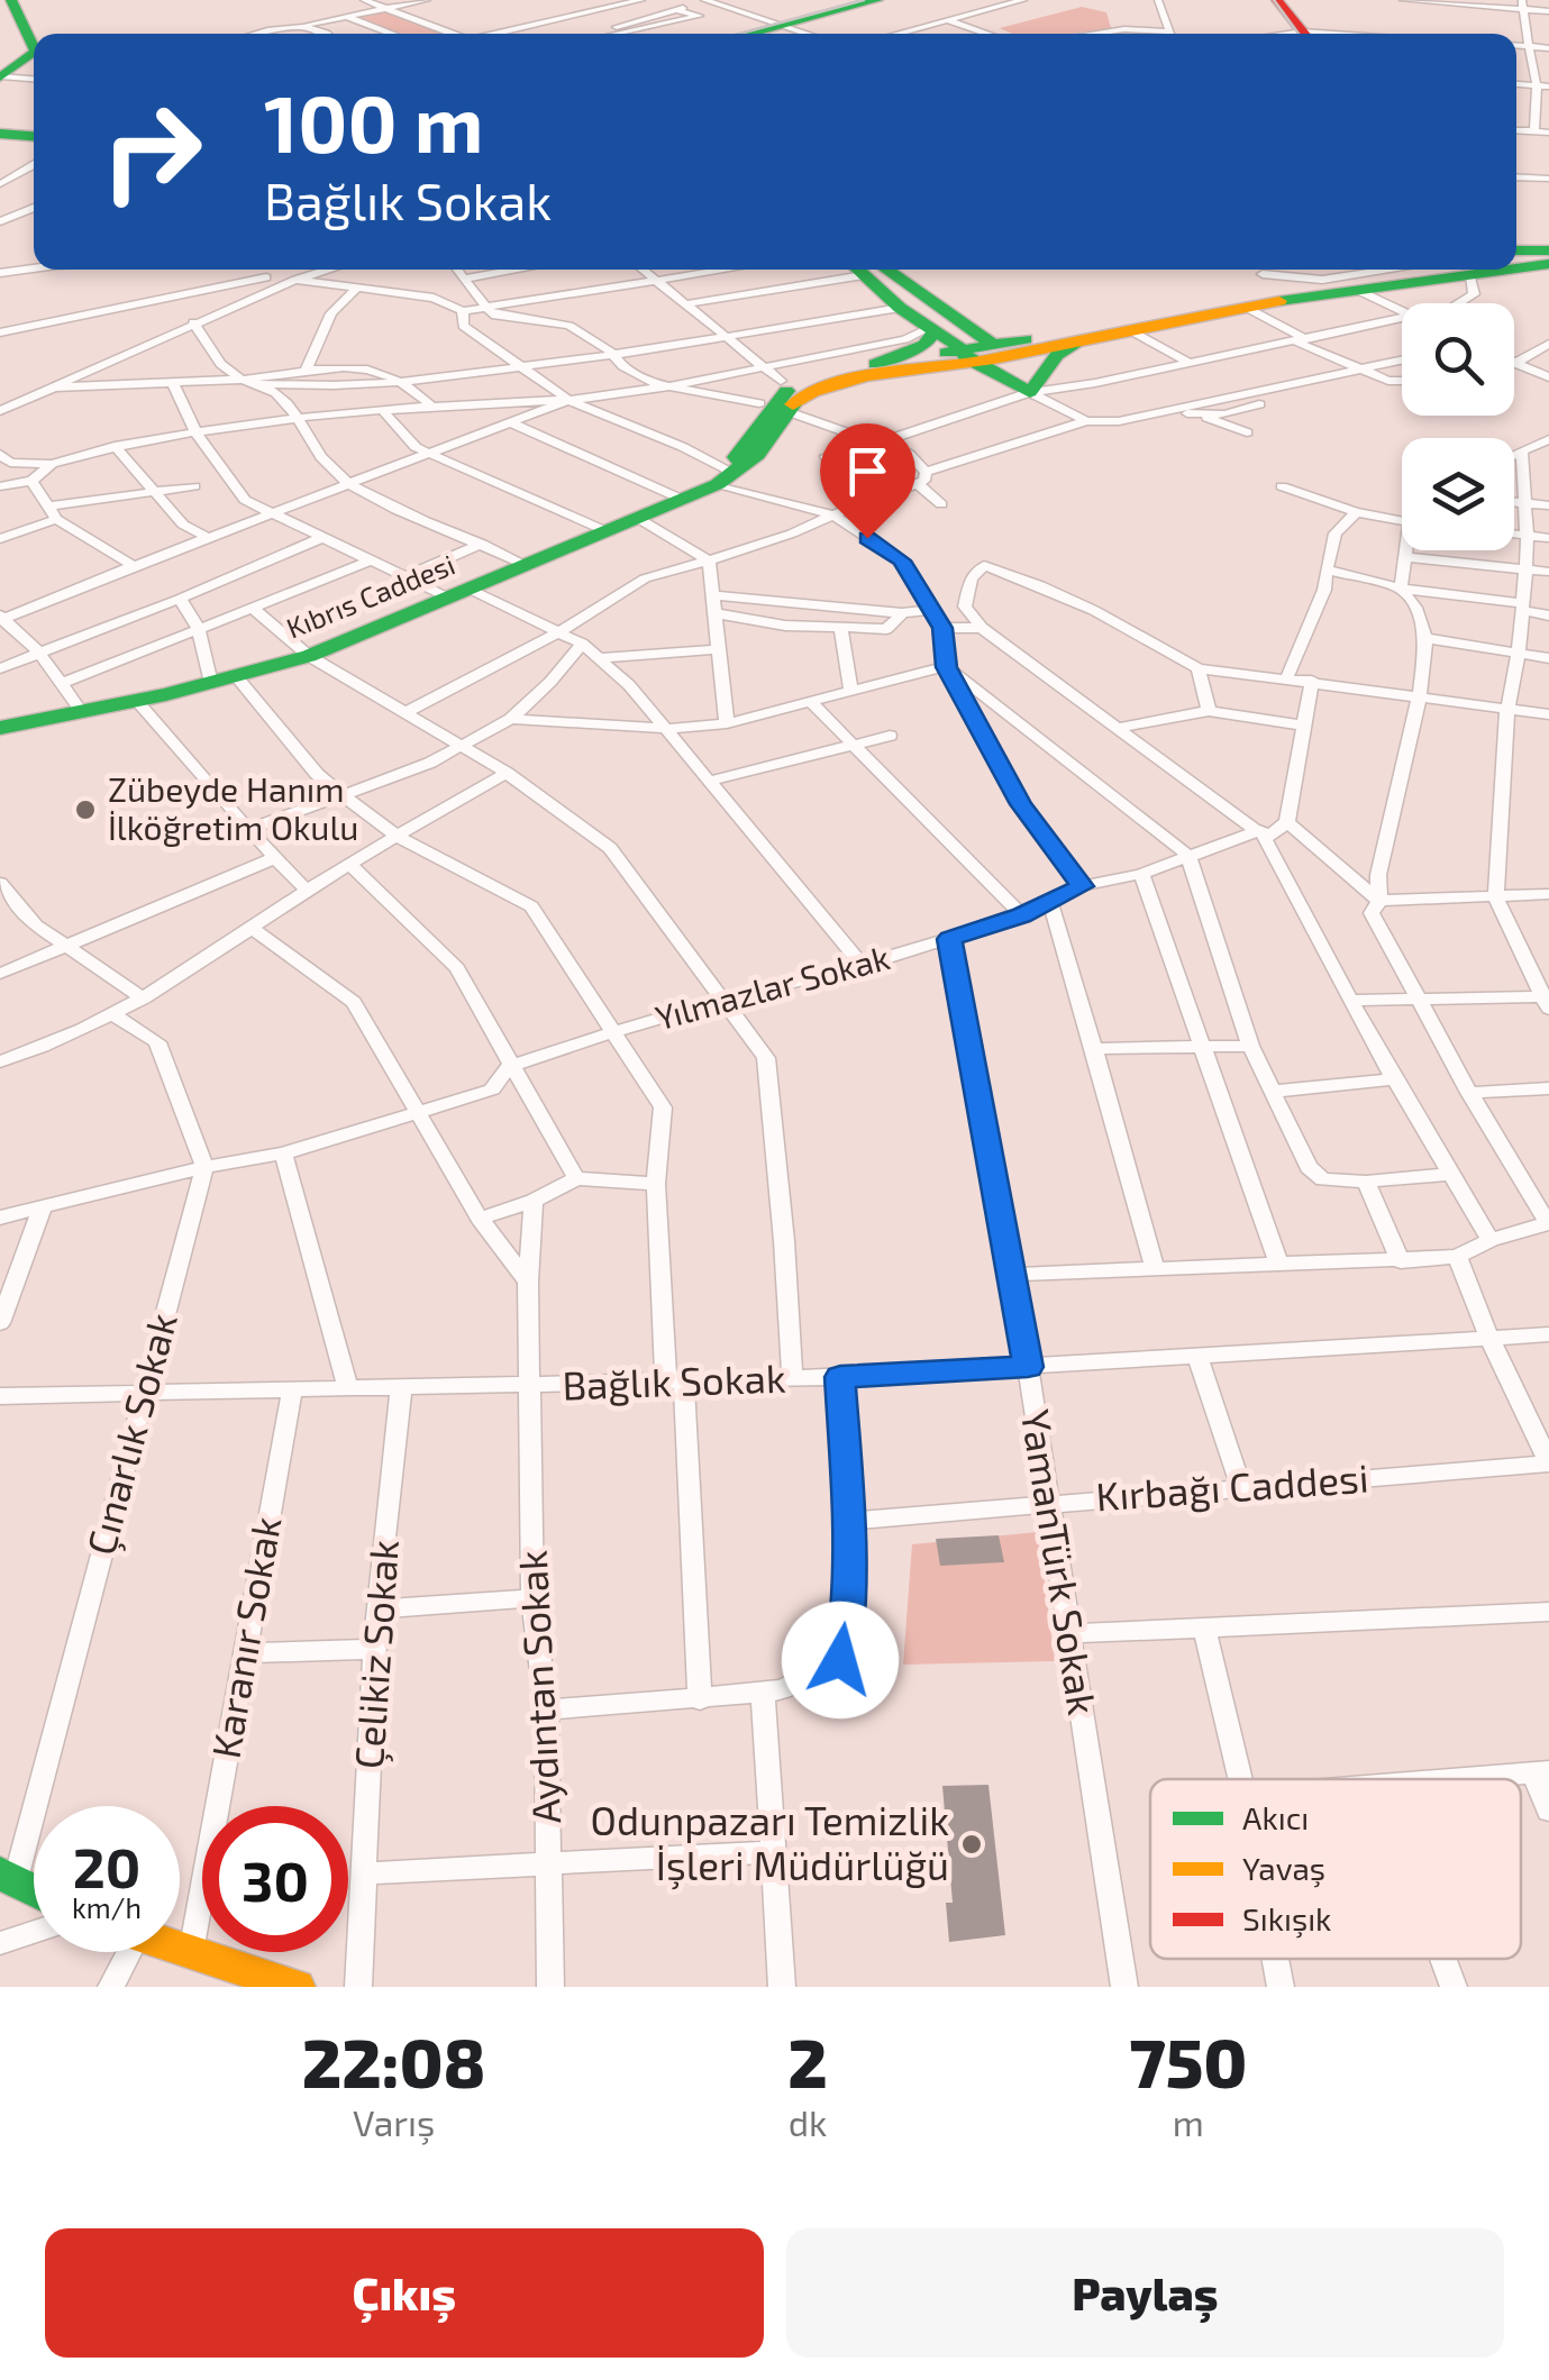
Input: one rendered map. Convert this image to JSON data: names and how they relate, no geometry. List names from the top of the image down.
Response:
{
  "streets": {
    "main road": ["Kıbrıs Caddesi"],
    "street": [
      "Yılmazlar Sokak",
      "Bağlık Sokak",
      "Çınarlık Sokak",
      "Kırbağı Caddesi",
      "YamanTürk Sokak",
      "Karanır Sokak",
      "Çelikiz Sokak",
      "Aydıntan Sokak"
    ]
  },
  "crossings": [
    ["Yılmazlar Sokak", "Çınarlık Sokak"],
    ["Yılmazlar Sokak", "YamanTürk Sokak"],
    ["Bağlık Sokak", "Çınarlık Sokak"],
    ["Bağlık Sokak", "YamanTürk Sokak"],
    ["Bağlık Sokak", "Karanır Sokak"],
    ["Bağlık Sokak", "Çelikiz Sokak"],
    ["Bağlık Sokak", "Aydıntan Sokak"],
    ["Kırbağı Caddesi", "YamanTürk Sokak"]
  ],
  "places": ["Zübeyde Hanım İlköğretim Okulu", "Odunpazarı Temizlik İşleri Müdürlüğü"],
  "legend": ["Akıcı", "Yavaş", "Sıkışık"],
  "page": {
    "turn": ["100 m", "Bağlık Sokak"],
    "speed": "20 km/h",
    "limit": "30",
    "eta": [
      "22:08",
      "Varış",
      "2",
      "dk",
      "750",
      "m"
    ],
    "buttons": ["Çıkış", "Paylaş"]
  }
}
